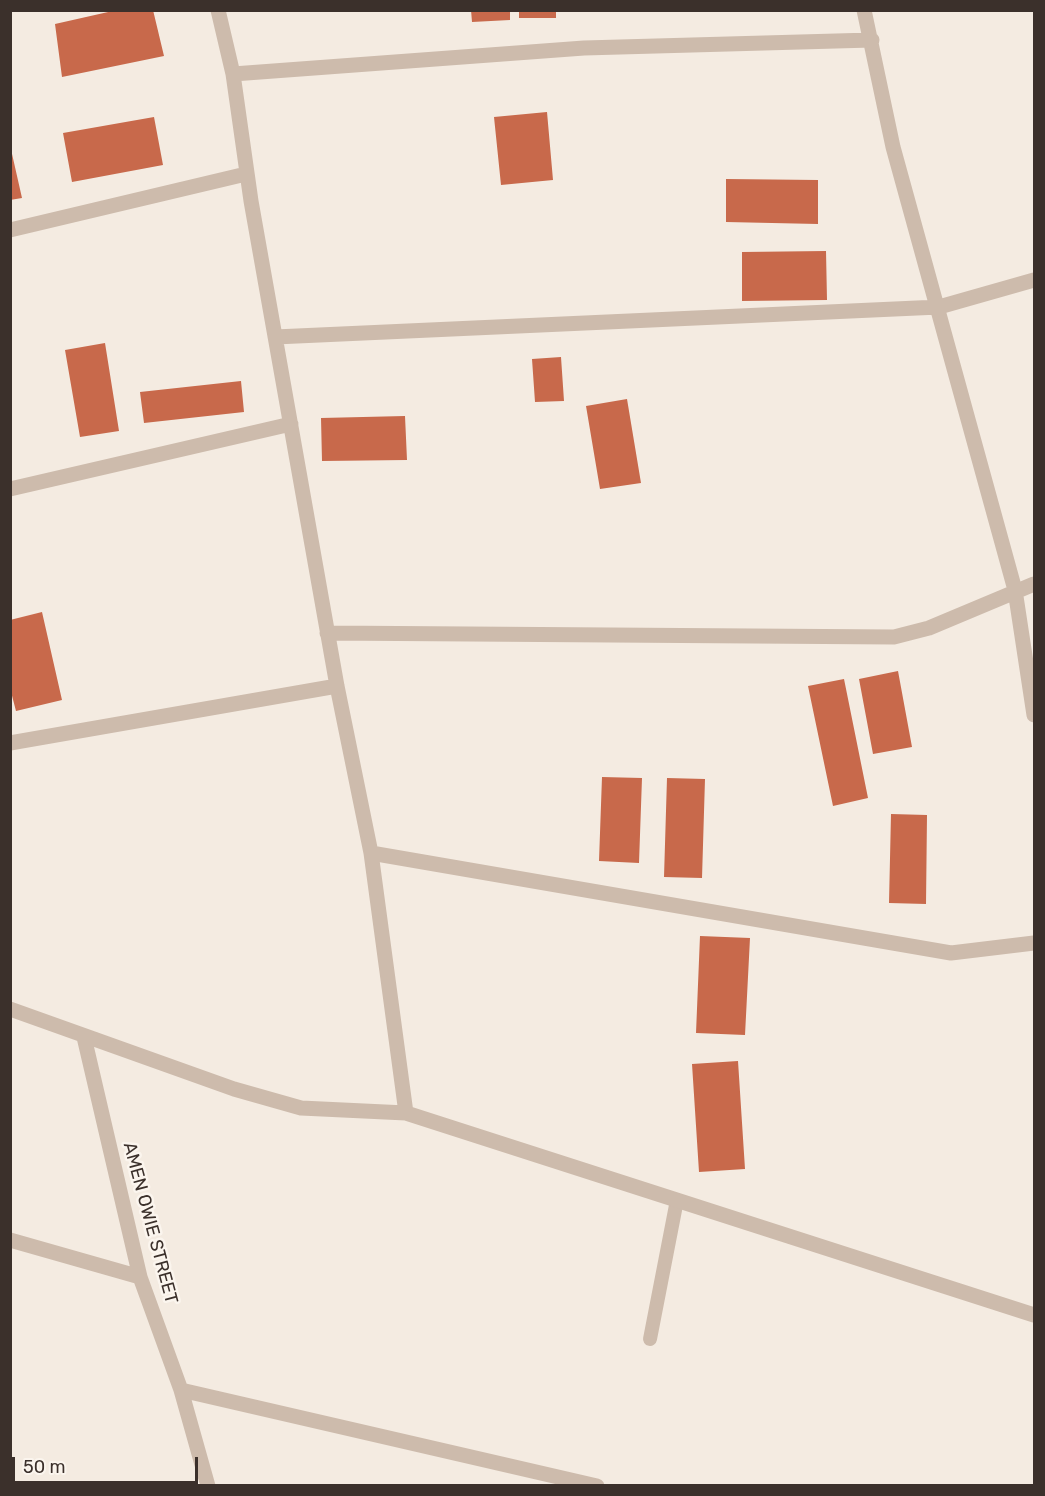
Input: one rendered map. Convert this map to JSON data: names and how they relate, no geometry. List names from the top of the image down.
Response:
{
  "streets": {
    "street": ["AMEN OWIE STREET"]
  },
  "scale_bar": "50 m"
}
